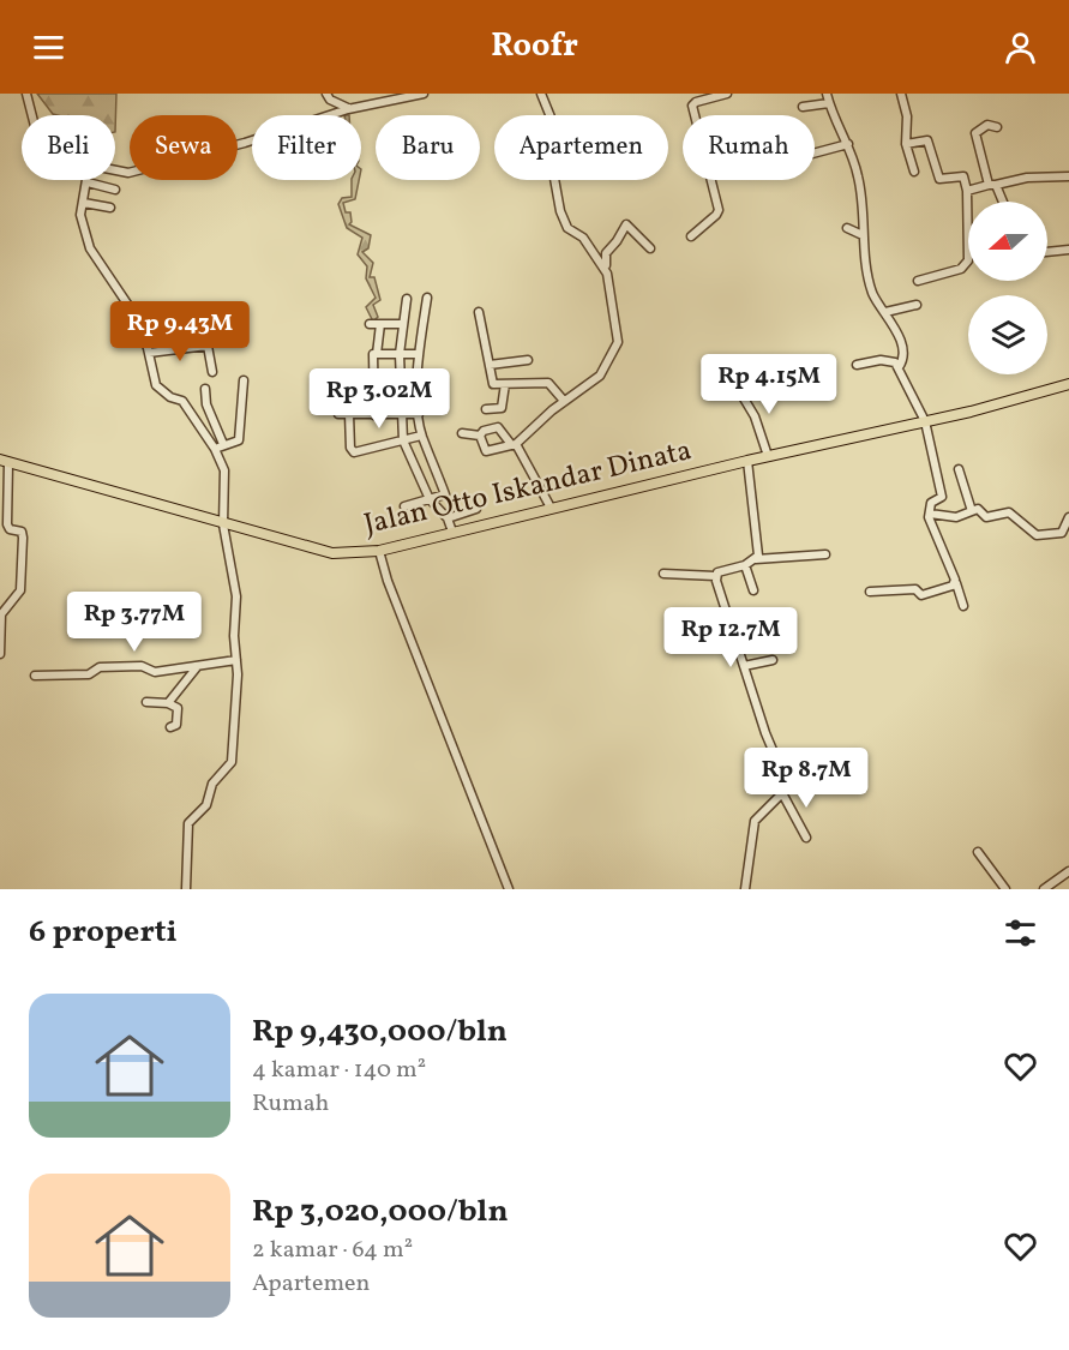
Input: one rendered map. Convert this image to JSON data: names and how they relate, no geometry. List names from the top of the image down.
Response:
{
  "streets": {
    "main road": ["Jalan Otto Iskandar Dinata"]
  },
  "north": "left",
  "page": {
    "header": "Roofr",
    "chip": [
      "Beli",
      "Sewa",
      "Filter",
      "Baru",
      "Apartemen",
      "Rumah"
    ],
    "price": [
      "Rp 9.43M",
      "Rp 4.15M",
      "Rp 3.02M",
      "Rp 3.77M",
      "Rp 12.7M",
      "Rp 8.7M"
    ],
    "heading": "6 properti",
    "list": [
      {
        "name": "Rp 9,430,000/bln",
        "note": "4 kamar · 140 m² · Rumah"
      },
      {
        "name": "Rp 3,020,000/bln",
        "note": "2 kamar · 64 m² · Apartemen"
      }
    ]
  }
}
